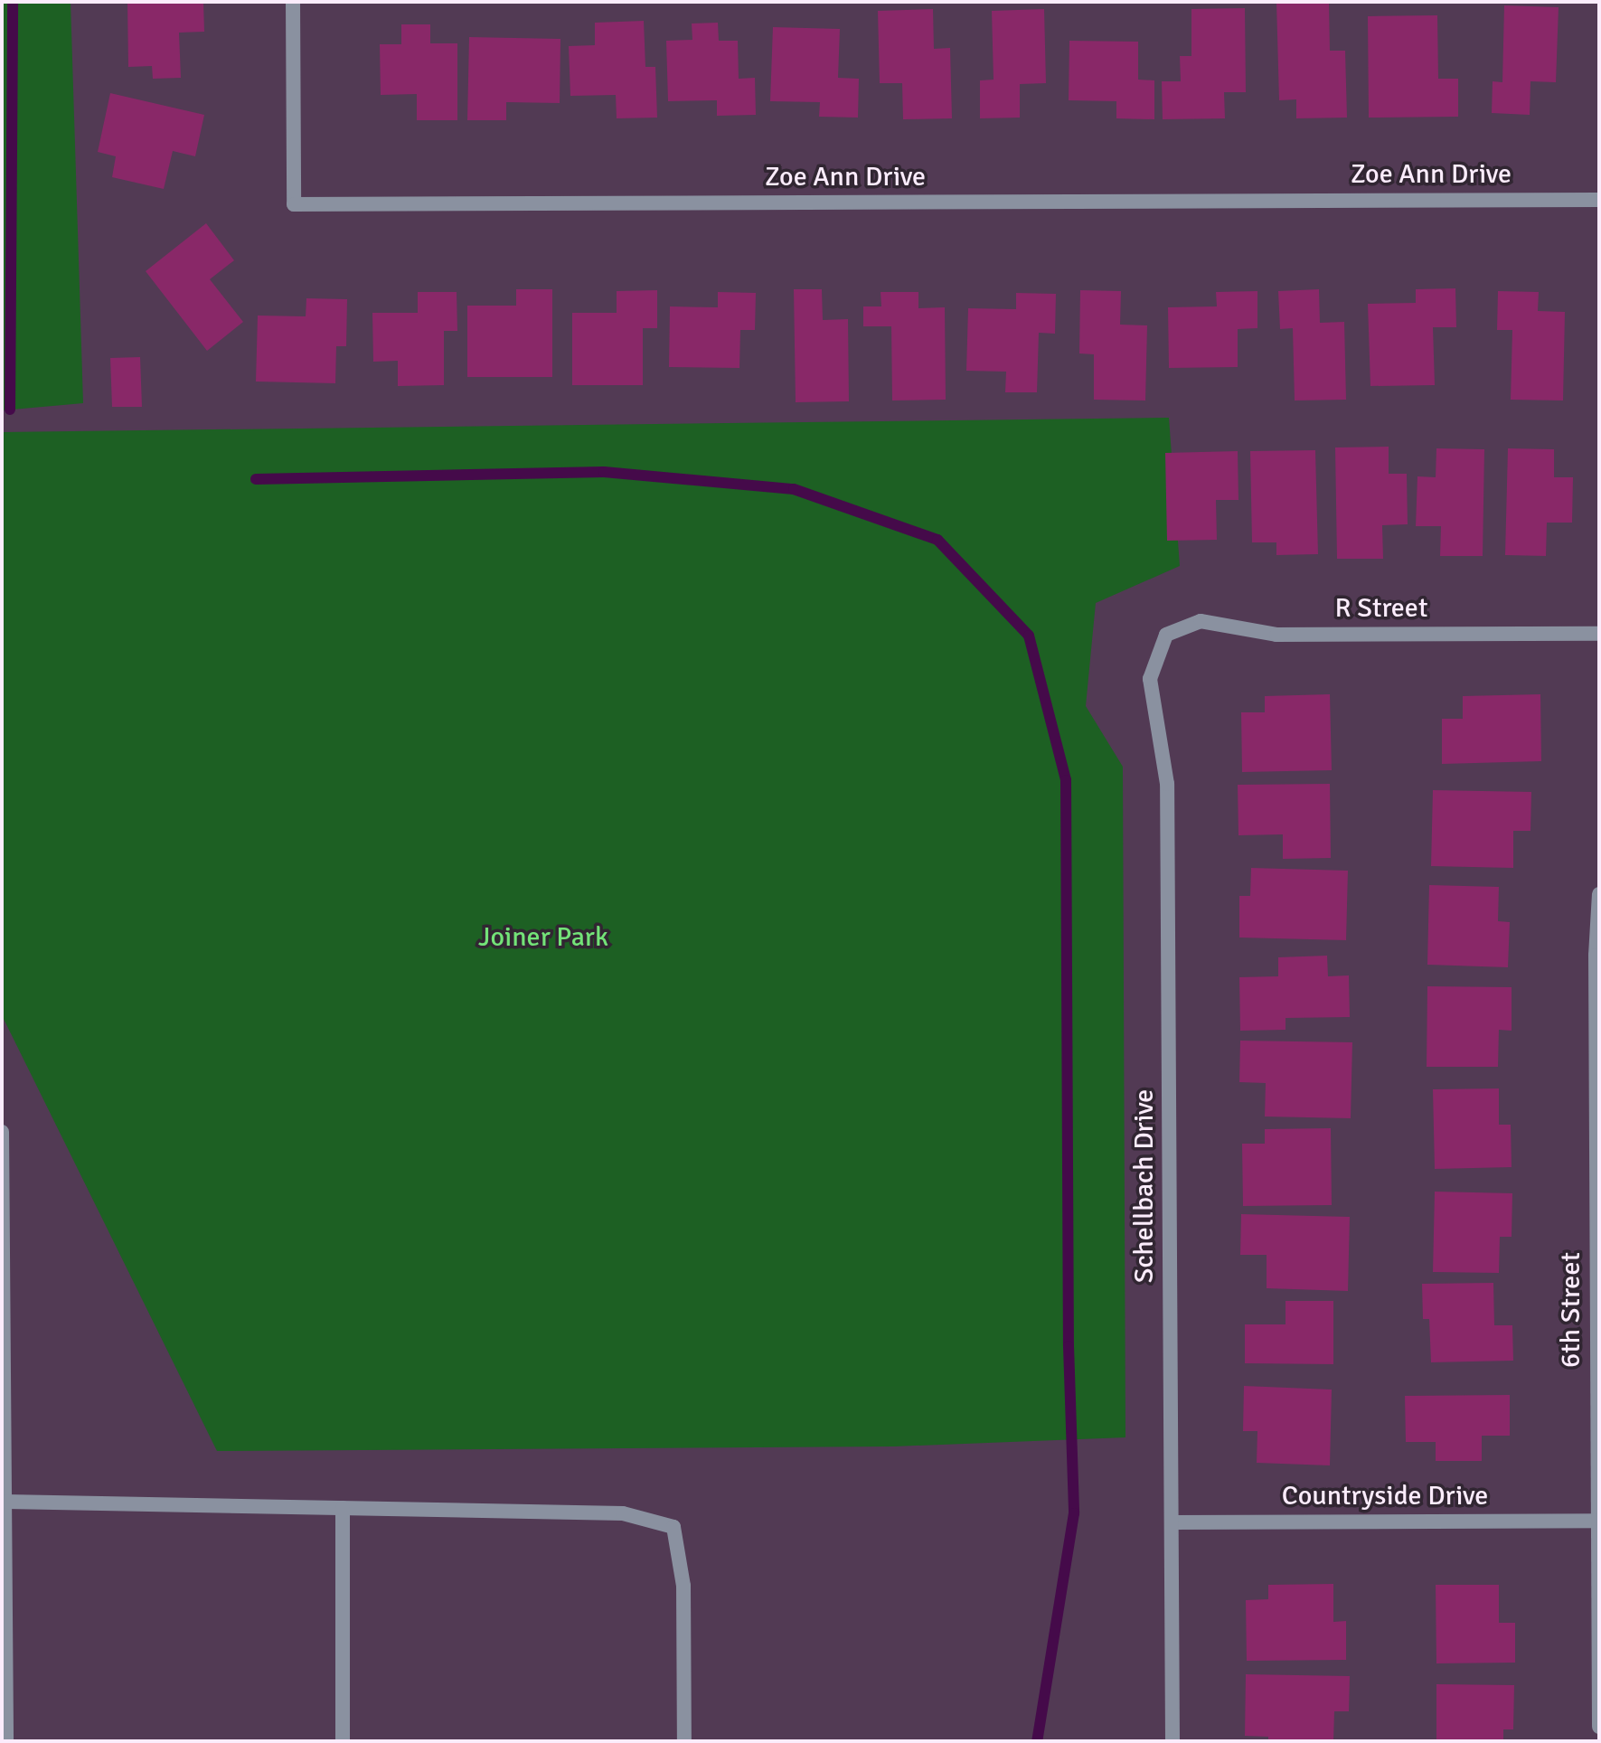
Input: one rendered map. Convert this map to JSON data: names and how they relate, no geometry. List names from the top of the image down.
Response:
{
  "streets": {
    "street": [
      "Zoe Ann Drive",
      "R Street",
      "Schellbach Drive",
      "6th Street",
      "Countryside Drive"
    ]
  },
  "crossings": [
    ["R Street", "Schellbach Drive"],
    ["Schellbach Drive", "Countryside Drive"],
    ["6th Street", "Countryside Drive"]
  ],
  "parks": ["Joiner Park"]
}
